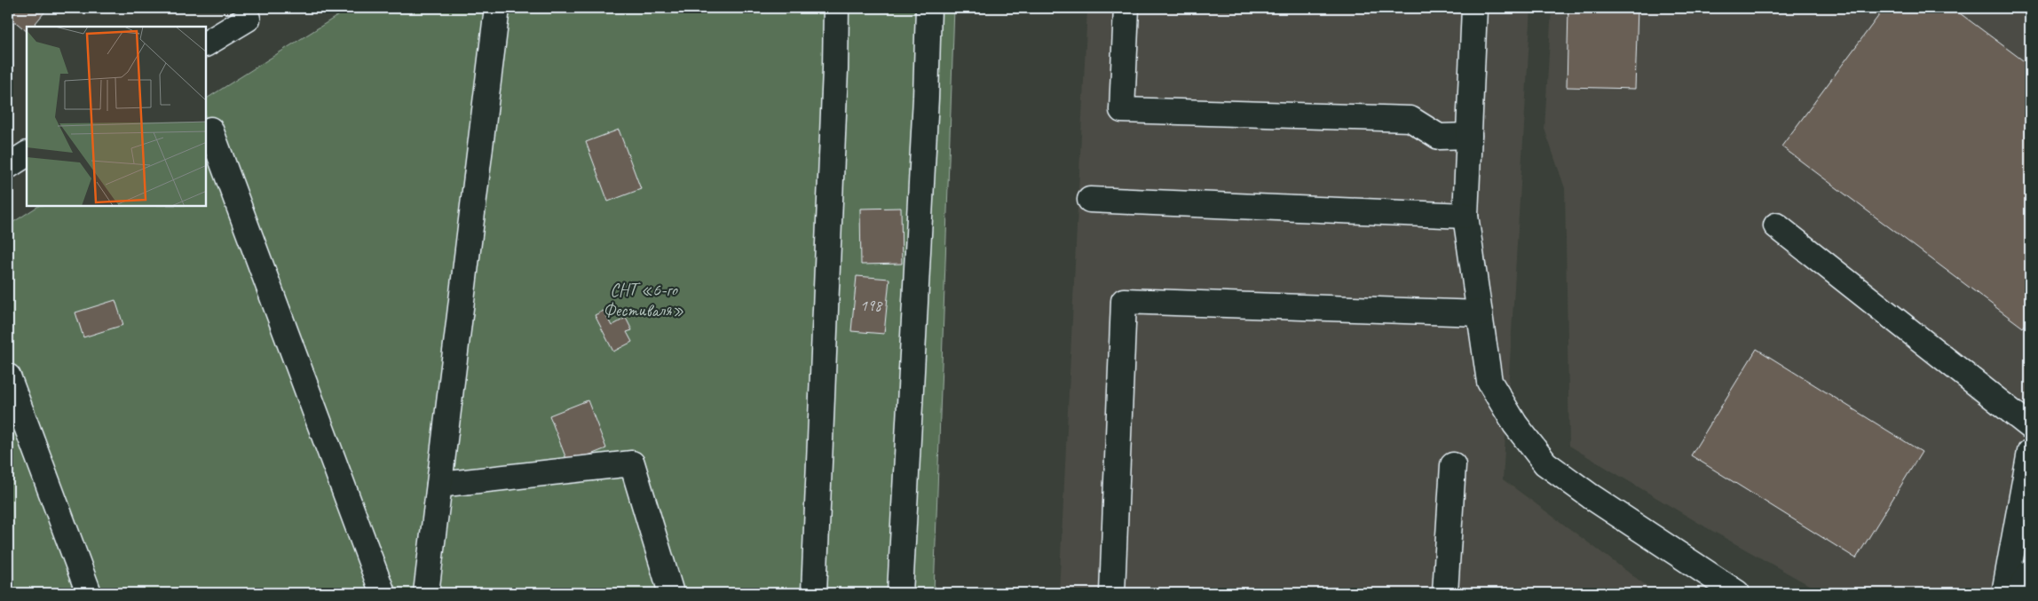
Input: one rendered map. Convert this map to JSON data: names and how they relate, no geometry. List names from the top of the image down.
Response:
{
  "parks": ["СНТ «6-го Фестиваля»"],
  "house_numbers": ["198"]
}
